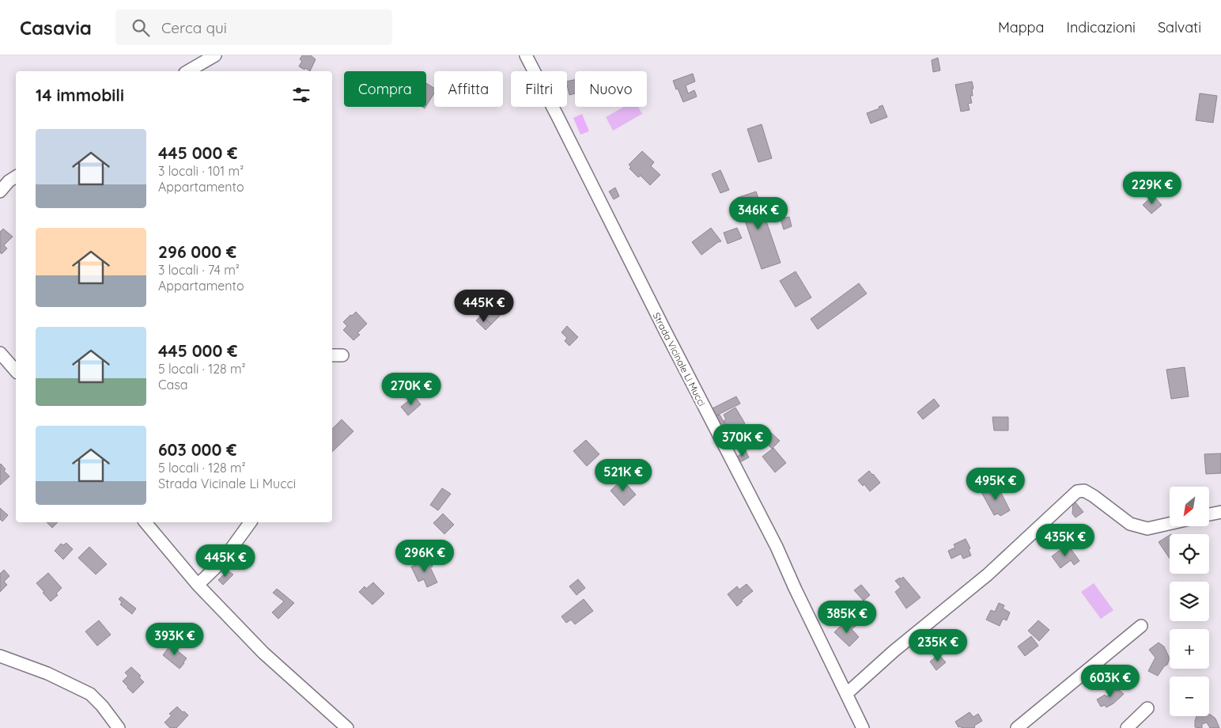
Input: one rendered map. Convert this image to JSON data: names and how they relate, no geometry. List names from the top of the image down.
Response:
{
  "streets": {
    "street": ["Strada Vicinale Li Mucci"]
  },
  "north": "bottom left",
  "page": {
    "header": "Casavia",
    "search": "Cerca qui",
    "nav": ["Mappa", "Indicazioni", "Salvati"],
    "chip": [
      "Compra",
      "Affitta",
      "Filtri",
      "Nuovo"
    ],
    "heading": "14 immobili",
    "list": [
      {
        "name": "445 000 €",
        "note": "3 locali · 101 m² · Appartamento"
      },
      {
        "name": "296 000 €",
        "note": "3 locali · 74 m² · Appartamento"
      },
      {
        "name": "445 000 €",
        "note": "5 locali · 128 m² · Casa"
      },
      {
        "name": "603 000 €",
        "note": "5 locali · 128 m² · Strada Vicinale Li Mucci"
      }
    ],
    "price": [
      "229K €",
      "346K €",
      "445K €",
      "270K €",
      "370K €",
      "521K €",
      "495K €",
      "435K €",
      "296K €",
      "445K €",
      "385K €",
      "393K €",
      "235K €",
      "603K €"
    ],
    "map_buttons": ["+", "−"]
  }
}
